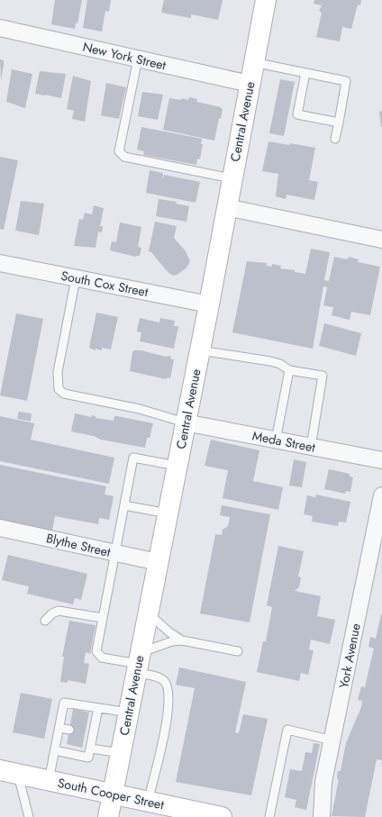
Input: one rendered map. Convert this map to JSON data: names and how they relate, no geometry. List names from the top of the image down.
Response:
{
  "streets": {
    "main road": ["Central Avenue", "South Cooper Street"],
    "street": [
      "New York Street",
      "South Cox Street",
      "Meda Street",
      "Blythe Street",
      "York Avenue"
    ]
  },
  "crossings": [
    ["New York Street", "Central Avenue"],
    ["Central Avenue", "South Cox Street"],
    ["Central Avenue", "Meda Street"],
    ["Central Avenue", "Blythe Street"],
    ["Central Avenue", "South Cooper Street"]
  ]
}
